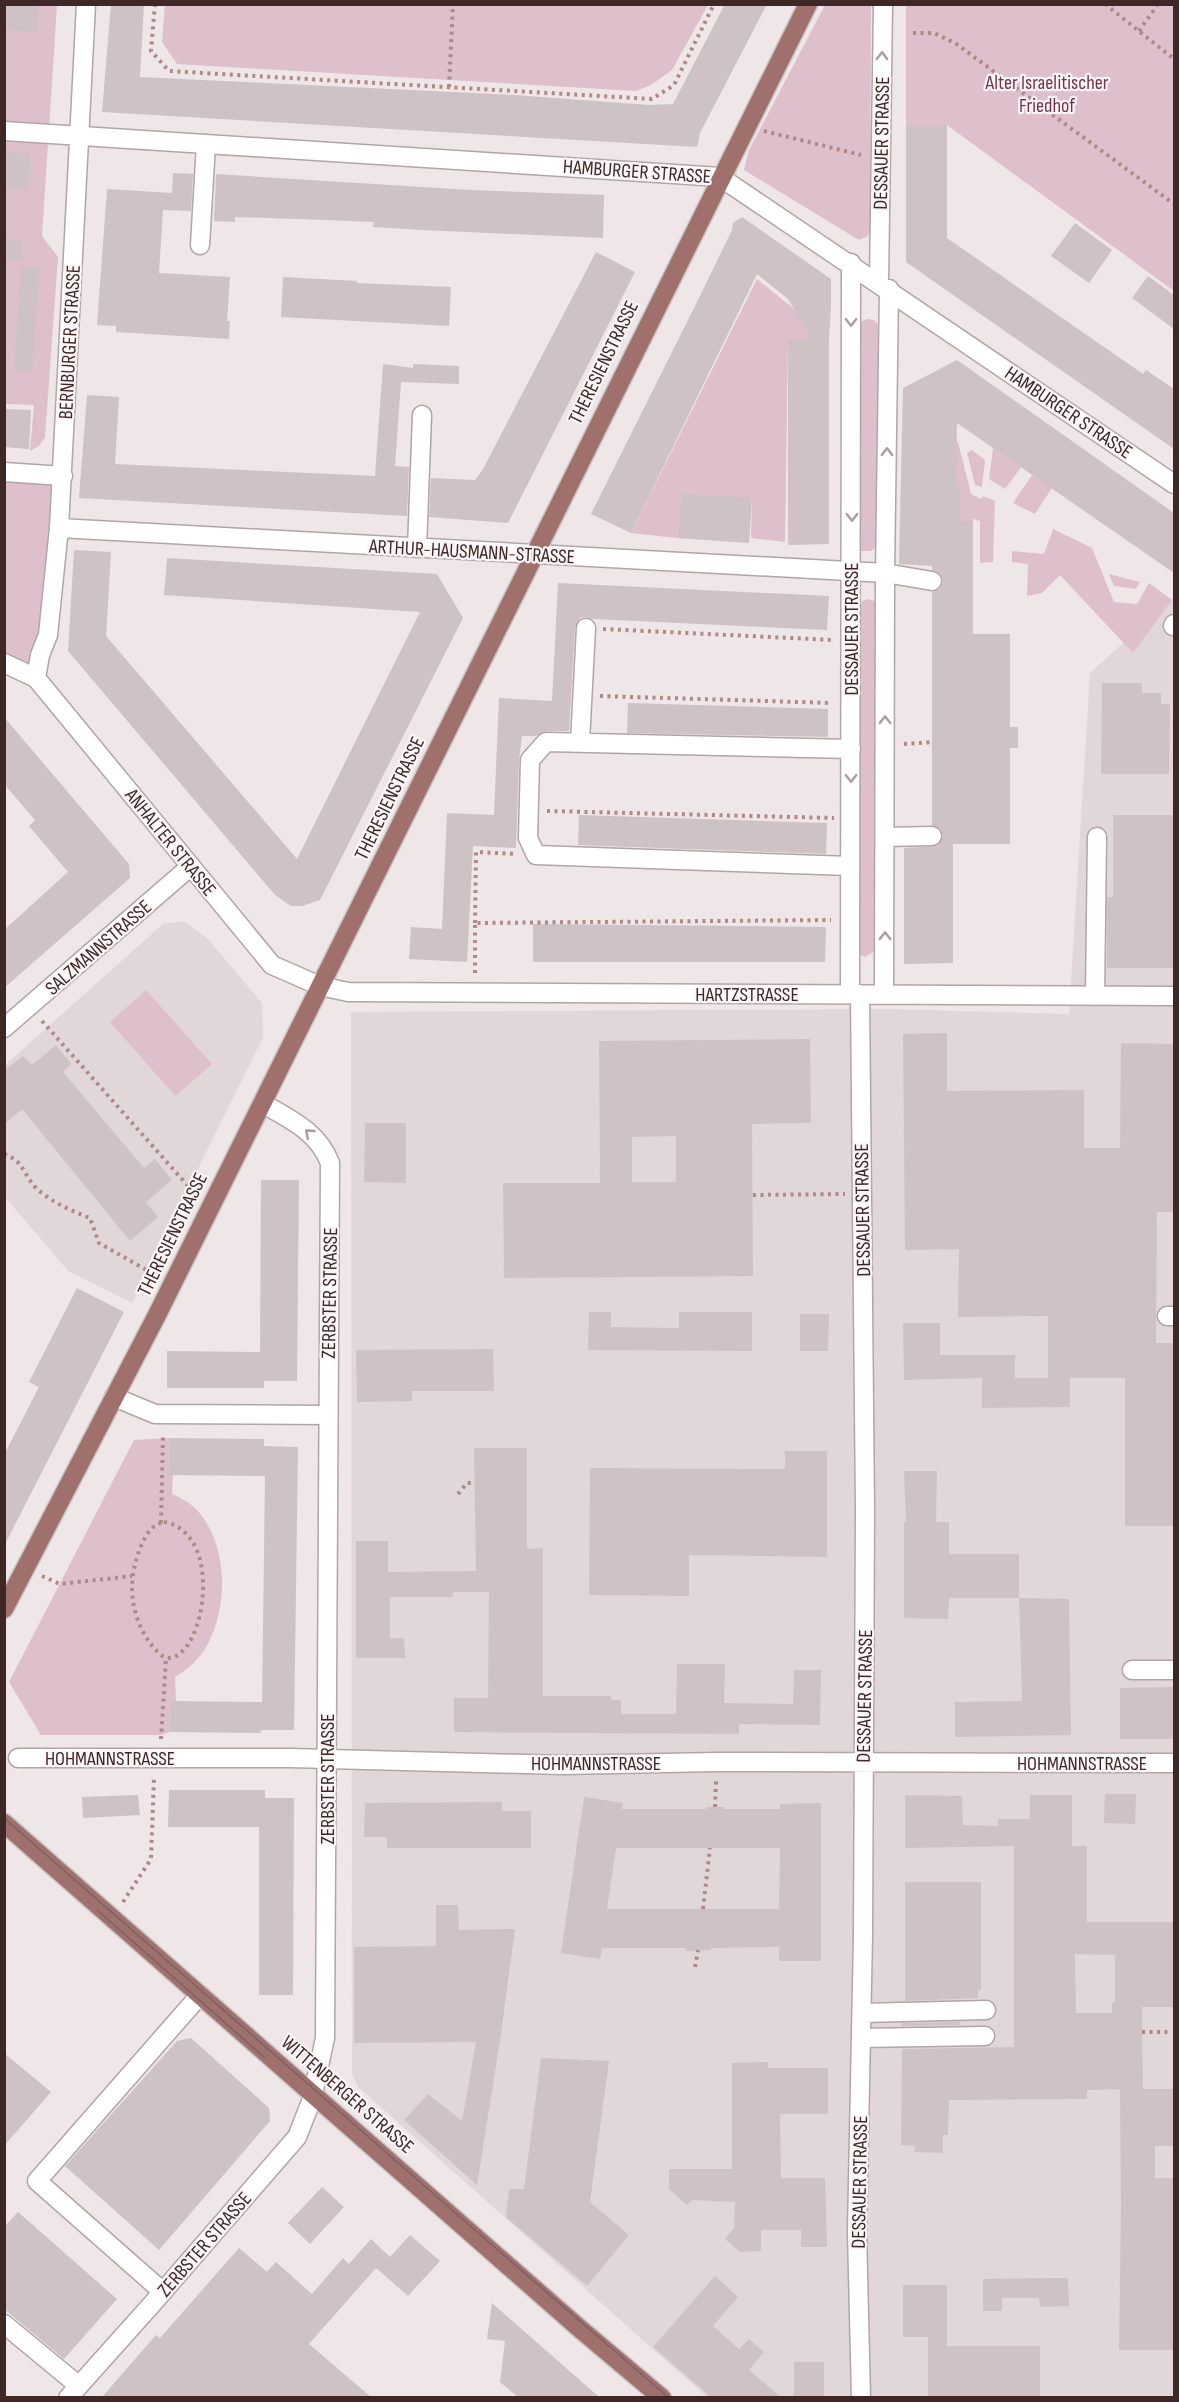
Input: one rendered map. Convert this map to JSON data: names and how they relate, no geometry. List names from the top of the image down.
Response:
{
  "streets": {
    "main road": ["THERESIENSTRASSE", "WITTENBERGER STRASSE"],
    "street": [
      "DESSAUER STRASSE",
      "HAMBURGER STRASSE",
      "BERNBURGER STRASSE",
      "ARTHUR-HAUSMANN-STRASSE",
      "ANHALTER STRASSE",
      "SALZMANNSTRASSE",
      "HARTZSTRASSE",
      "ZERBSTER STRASSE",
      "HOHMANNSTRASSE"
    ]
  },
  "crossings": [
    ["DESSAUER STRASSE", "HAMBURGER STRASSE"],
    ["DESSAUER STRASSE", "ARTHUR-HAUSMANN-STRASSE"],
    ["DESSAUER STRASSE", "HARTZSTRASSE"],
    ["DESSAUER STRASSE", "HOHMANNSTRASSE"],
    ["HAMBURGER STRASSE", "BERNBURGER STRASSE"],
    ["HAMBURGER STRASSE", "THERESIENSTRASSE"],
    ["BERNBURGER STRASSE", "ARTHUR-HAUSMANN-STRASSE"],
    ["BERNBURGER STRASSE", "ANHALTER STRASSE"],
    ["THERESIENSTRASSE", "ARTHUR-HAUSMANN-STRASSE"],
    ["THERESIENSTRASSE", "ANHALTER STRASSE"],
    ["THERESIENSTRASSE", "HARTZSTRASSE"],
    ["THERESIENSTRASSE", "ZERBSTER STRASSE"],
    ["ANHALTER STRASSE", "SALZMANNSTRASSE"],
    ["ANHALTER STRASSE", "HARTZSTRASSE"],
    ["ZERBSTER STRASSE", "HOHMANNSTRASSE"],
    ["ZERBSTER STRASSE", "WITTENBERGER STRASSE"]
  ],
  "parks": ["Alter Israelitischer Friedhof"]
}
